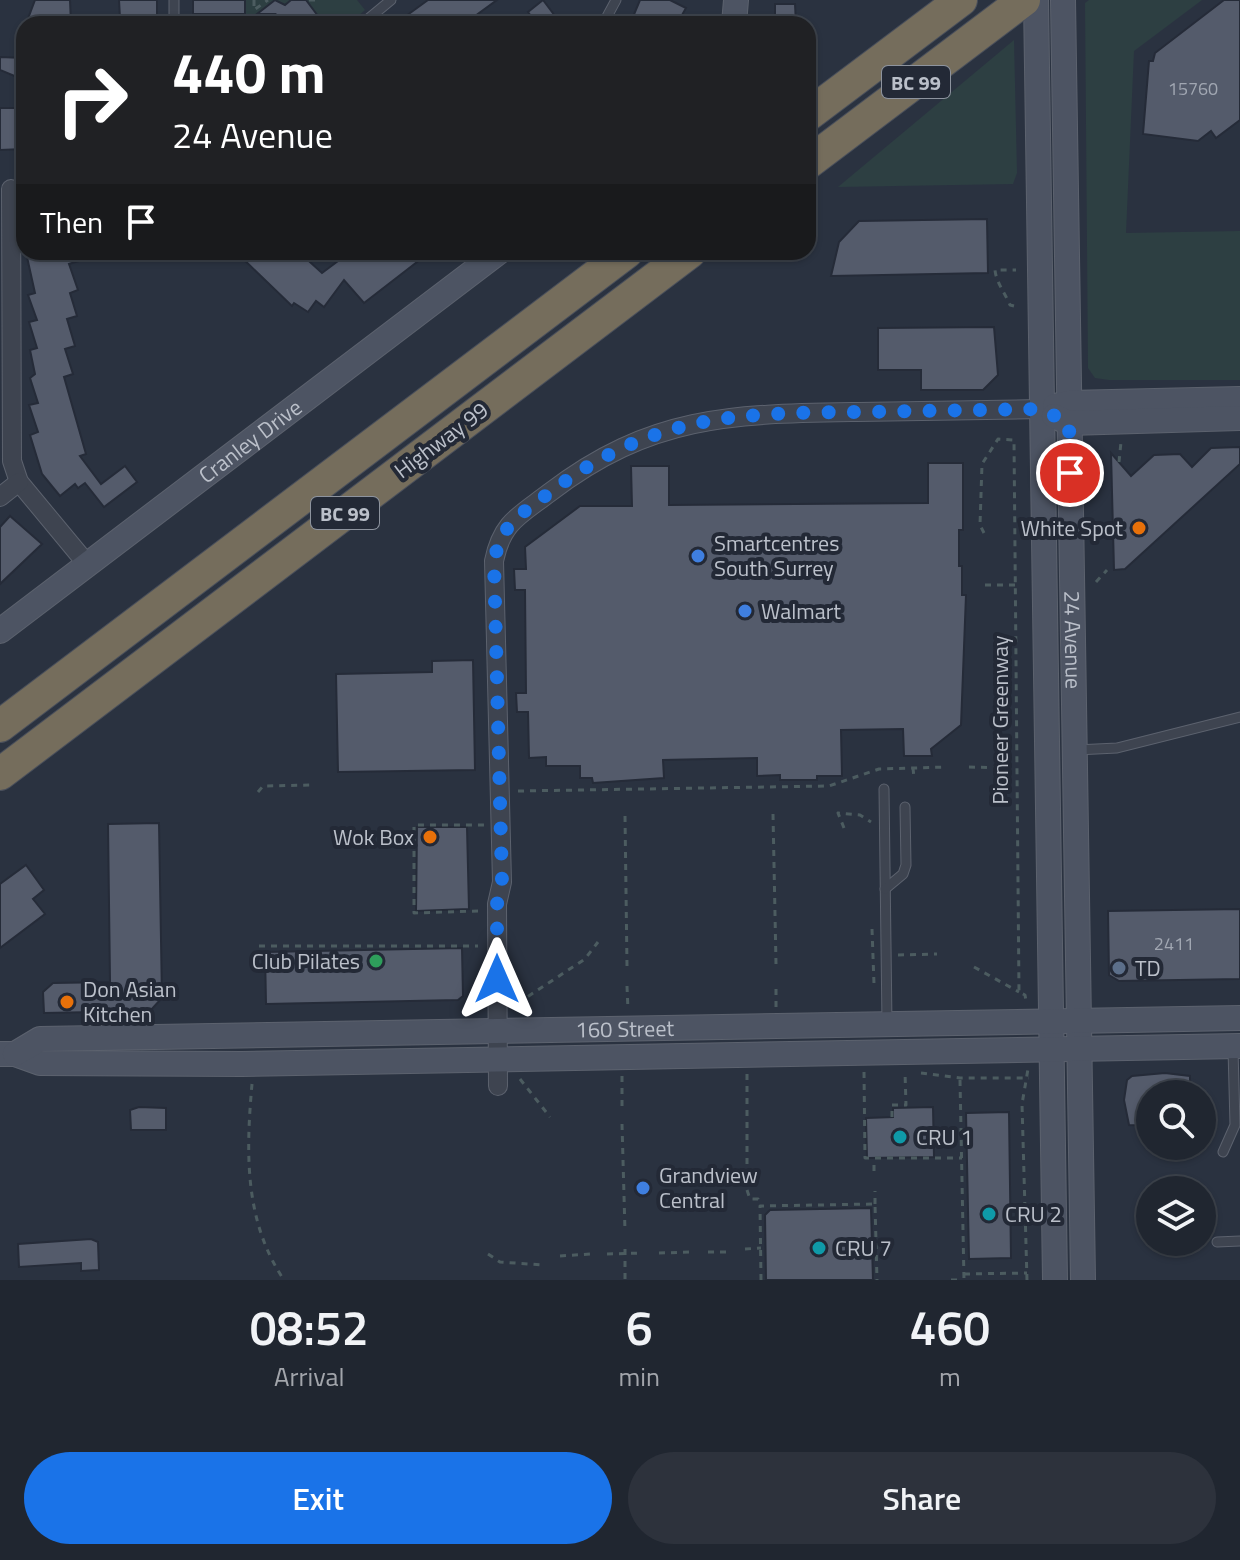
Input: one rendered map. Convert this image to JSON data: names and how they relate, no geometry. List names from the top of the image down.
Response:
{
  "streets": {
    "highway": ["BC 99", "Highway 99"],
    "street": ["Cranley Drive", "24 Avenue", "160 Street"],
    "path": ["Pioneer Greenway"]
  },
  "crossings": [
    ["24 Avenue", "160 Street"]
  ],
  "places": [
    "White Spot",
    "Smartcentres South Surrey",
    "Walmart",
    "Wok Box",
    "Club Pilates",
    "TD",
    "Don Asian Kitchen",
    "CRU 1",
    "Grandview Central",
    "CRU 2",
    "CRU 7"
  ],
  "house_numbers": ["15760", "2411"],
  "page": {
    "turn": ["440 m", "24 Avenue"],
    "then": "Then",
    "eta": [
      "08:52",
      "Arrival",
      "6",
      "min",
      "460",
      "m"
    ],
    "buttons": ["Exit", "Share"]
  }
}
